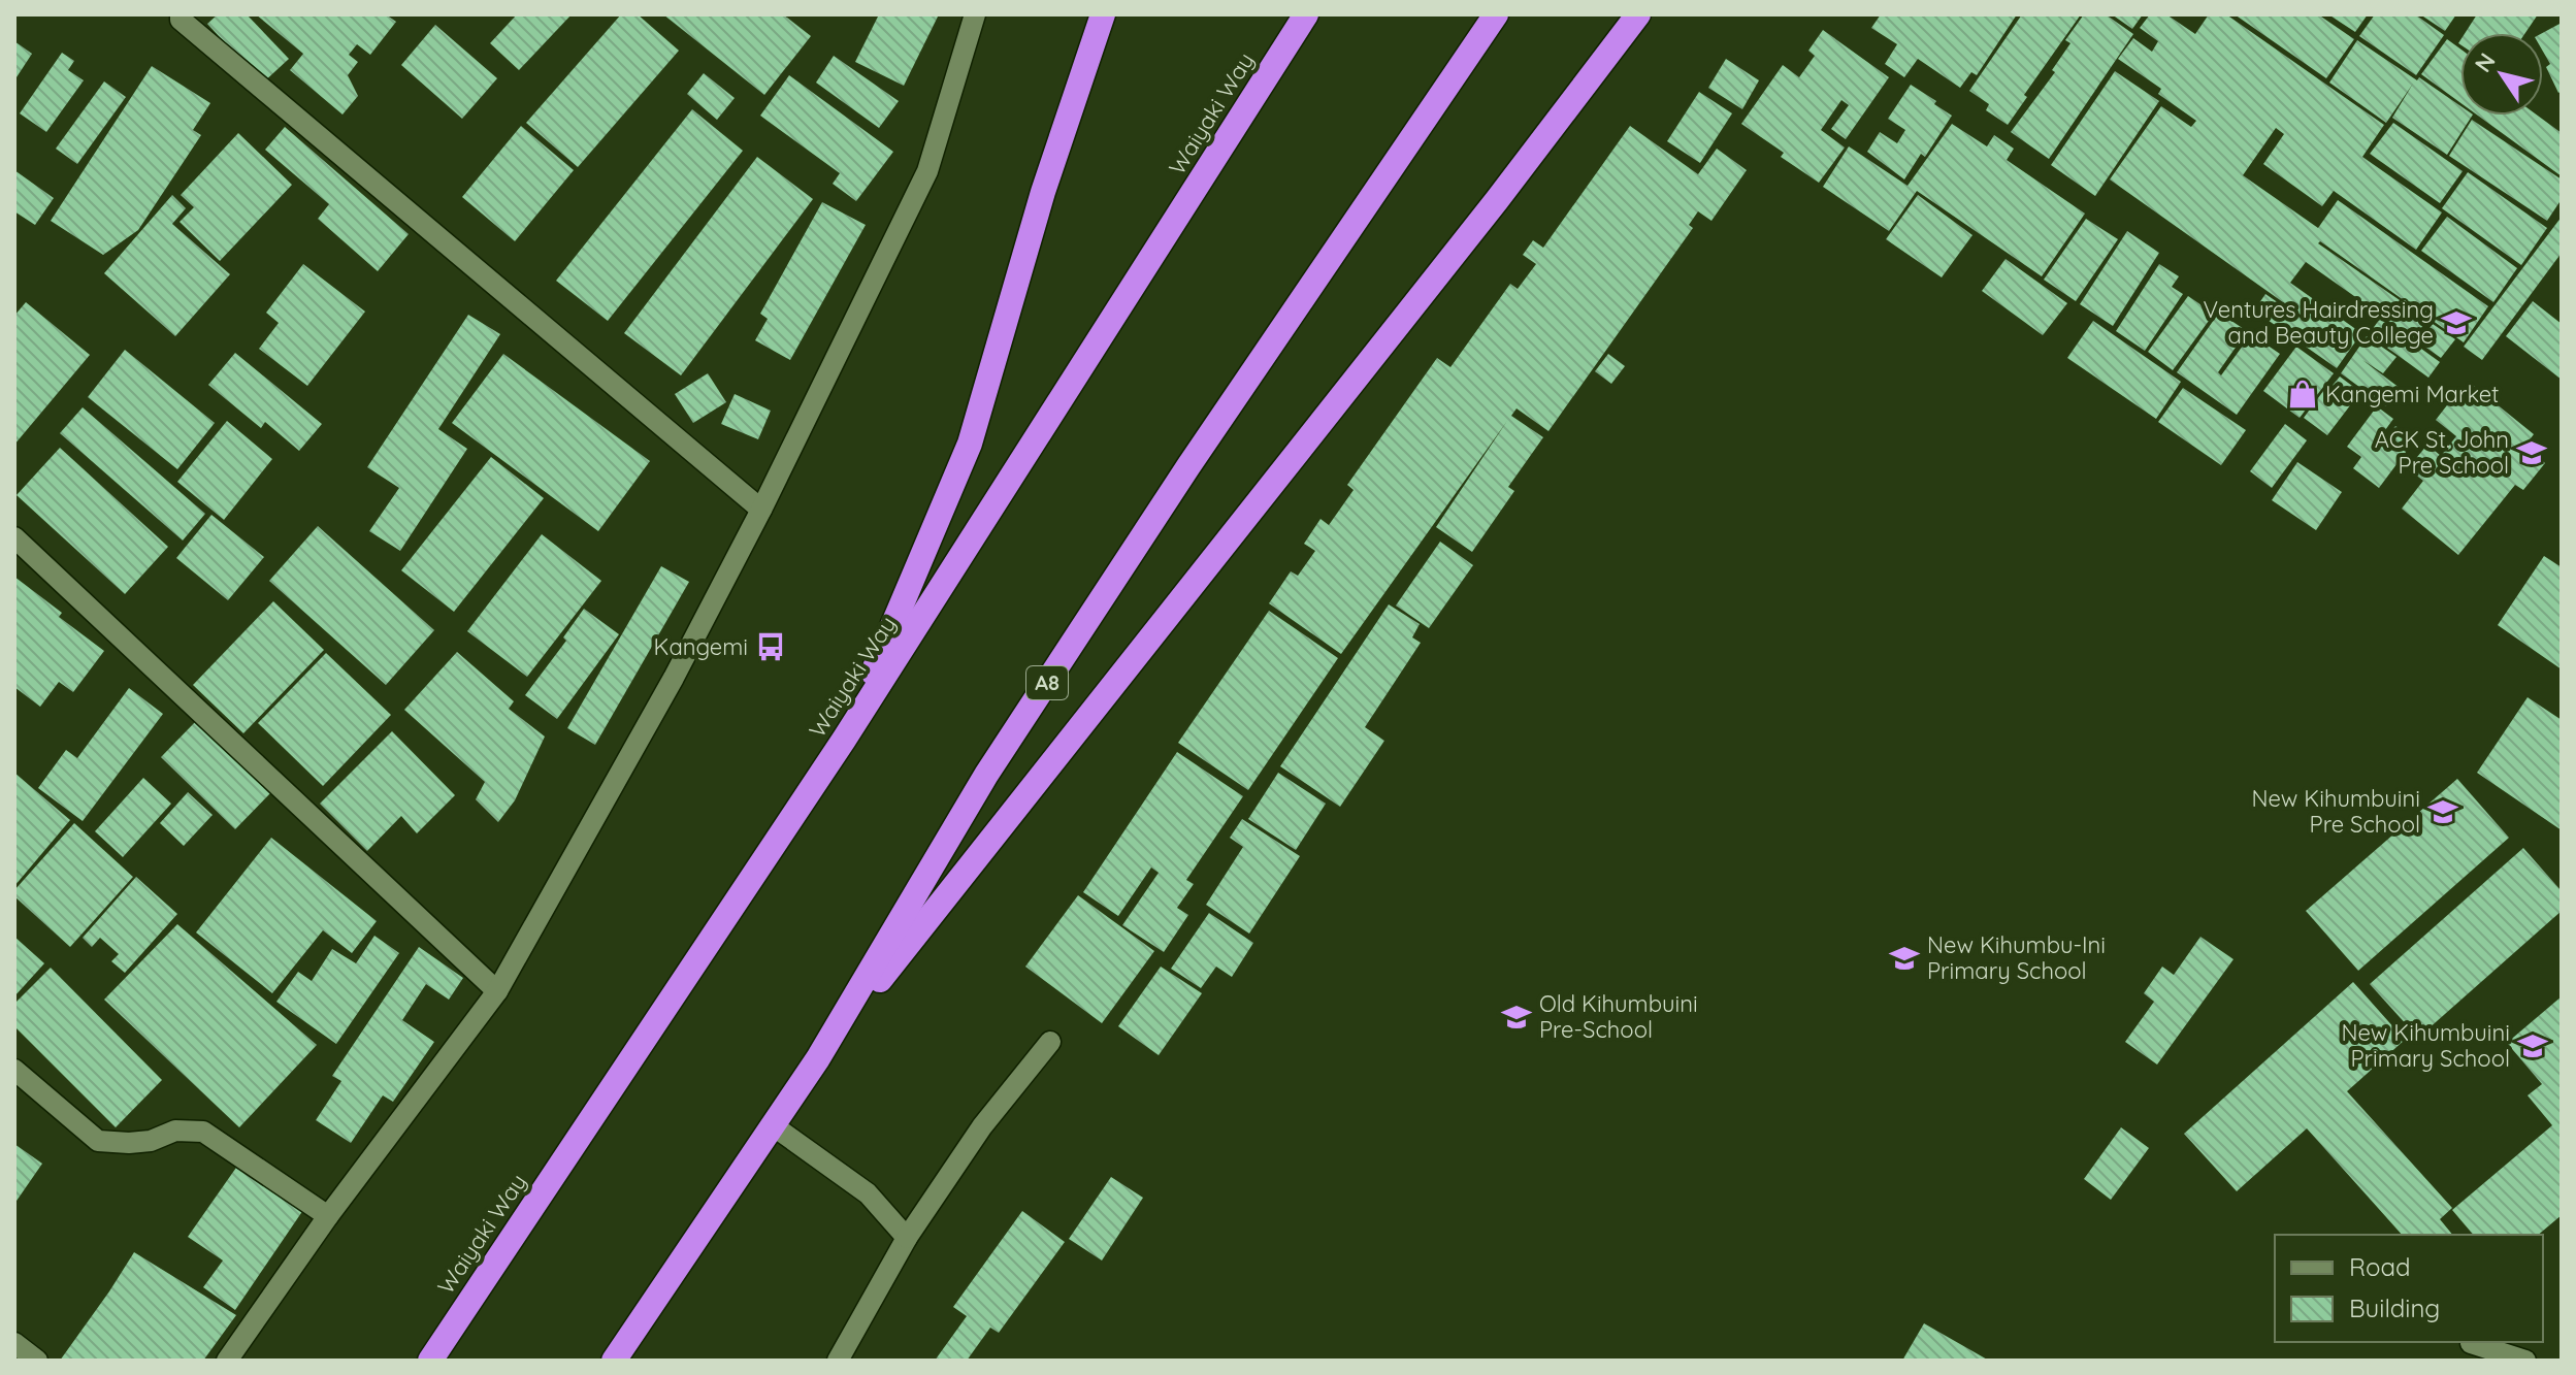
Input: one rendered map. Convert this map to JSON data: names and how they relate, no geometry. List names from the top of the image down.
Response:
{
  "streets": {
    "highway": ["Waiyaki Way", "A8"]
  },
  "places": {
    "school or university": [
      "Ventures Hairdressing and Beauty College",
      "ACK St. John Pre School",
      "New Kihumbuini Pre School",
      "New Kihumbu-Ini Primary School",
      "Old Kihumbuini Pre-School",
      "New Kihumbuini Primary School"
    ],
    "shop": ["Kangemi Market"],
    "bus stop": ["Kangemi"]
  },
  "legend": ["Road", "Building"],
  "north": "top left"
}
